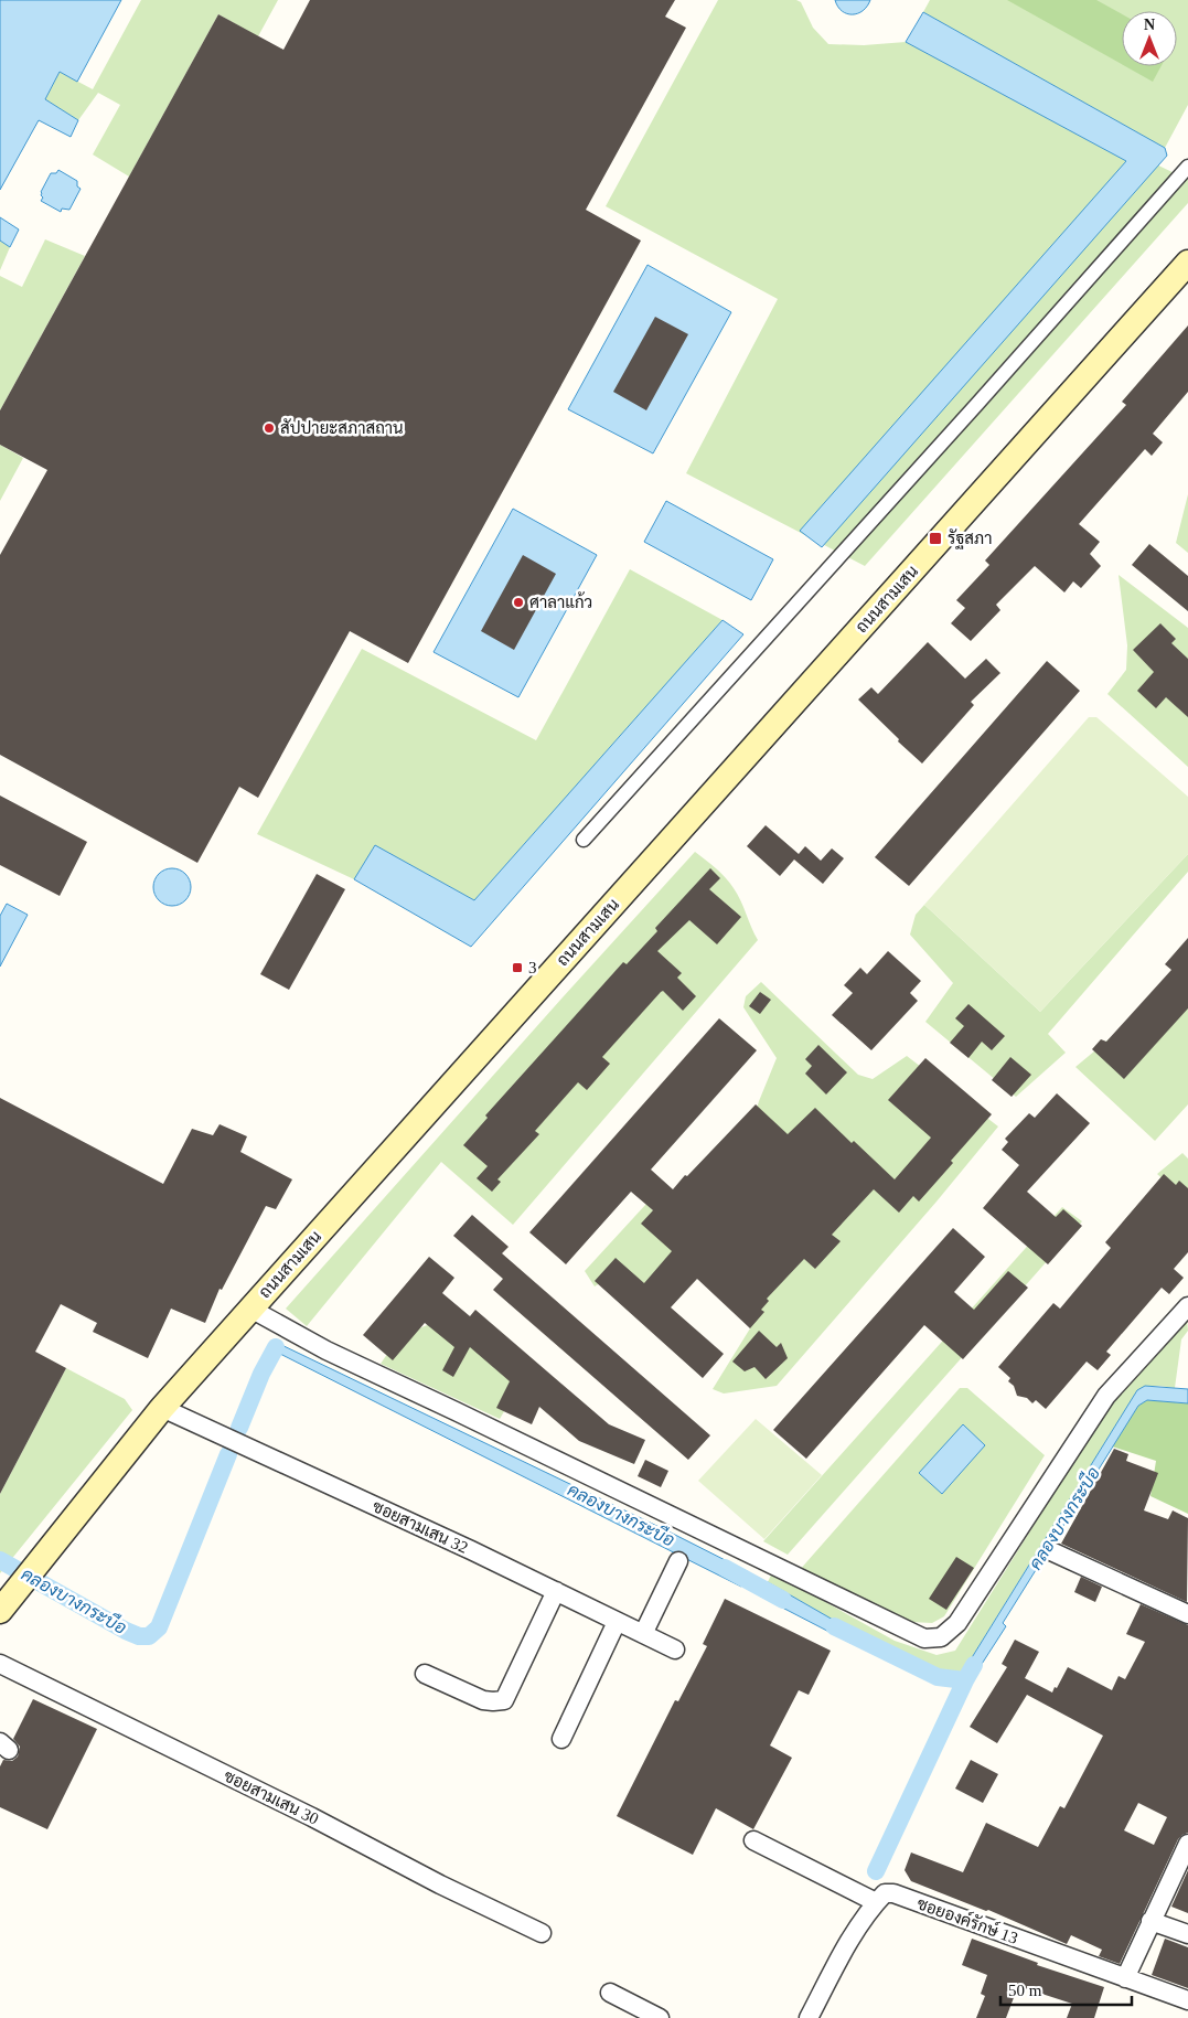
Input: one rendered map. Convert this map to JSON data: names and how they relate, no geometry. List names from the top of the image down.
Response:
{
  "streets": {
    "main road": ["ถนนสามเสน"],
    "street": ["ซอยสามเสน 32", "ซอยสามเสน 30", "ซอยองค์รักษ์ 13"]
  },
  "crossings": [
    ["ถนนสามเสน", "ซอยสามเสน 32"]
  ],
  "water": ["คลองบางกระบือ"],
  "places": {
    "other": ["สัปปายะสภาสถาน", "ศาลาแก้ว"],
    "transit": ["รัฐสภา", "3"]
  },
  "scale_bar": "50 m",
  "north": "top"
}
